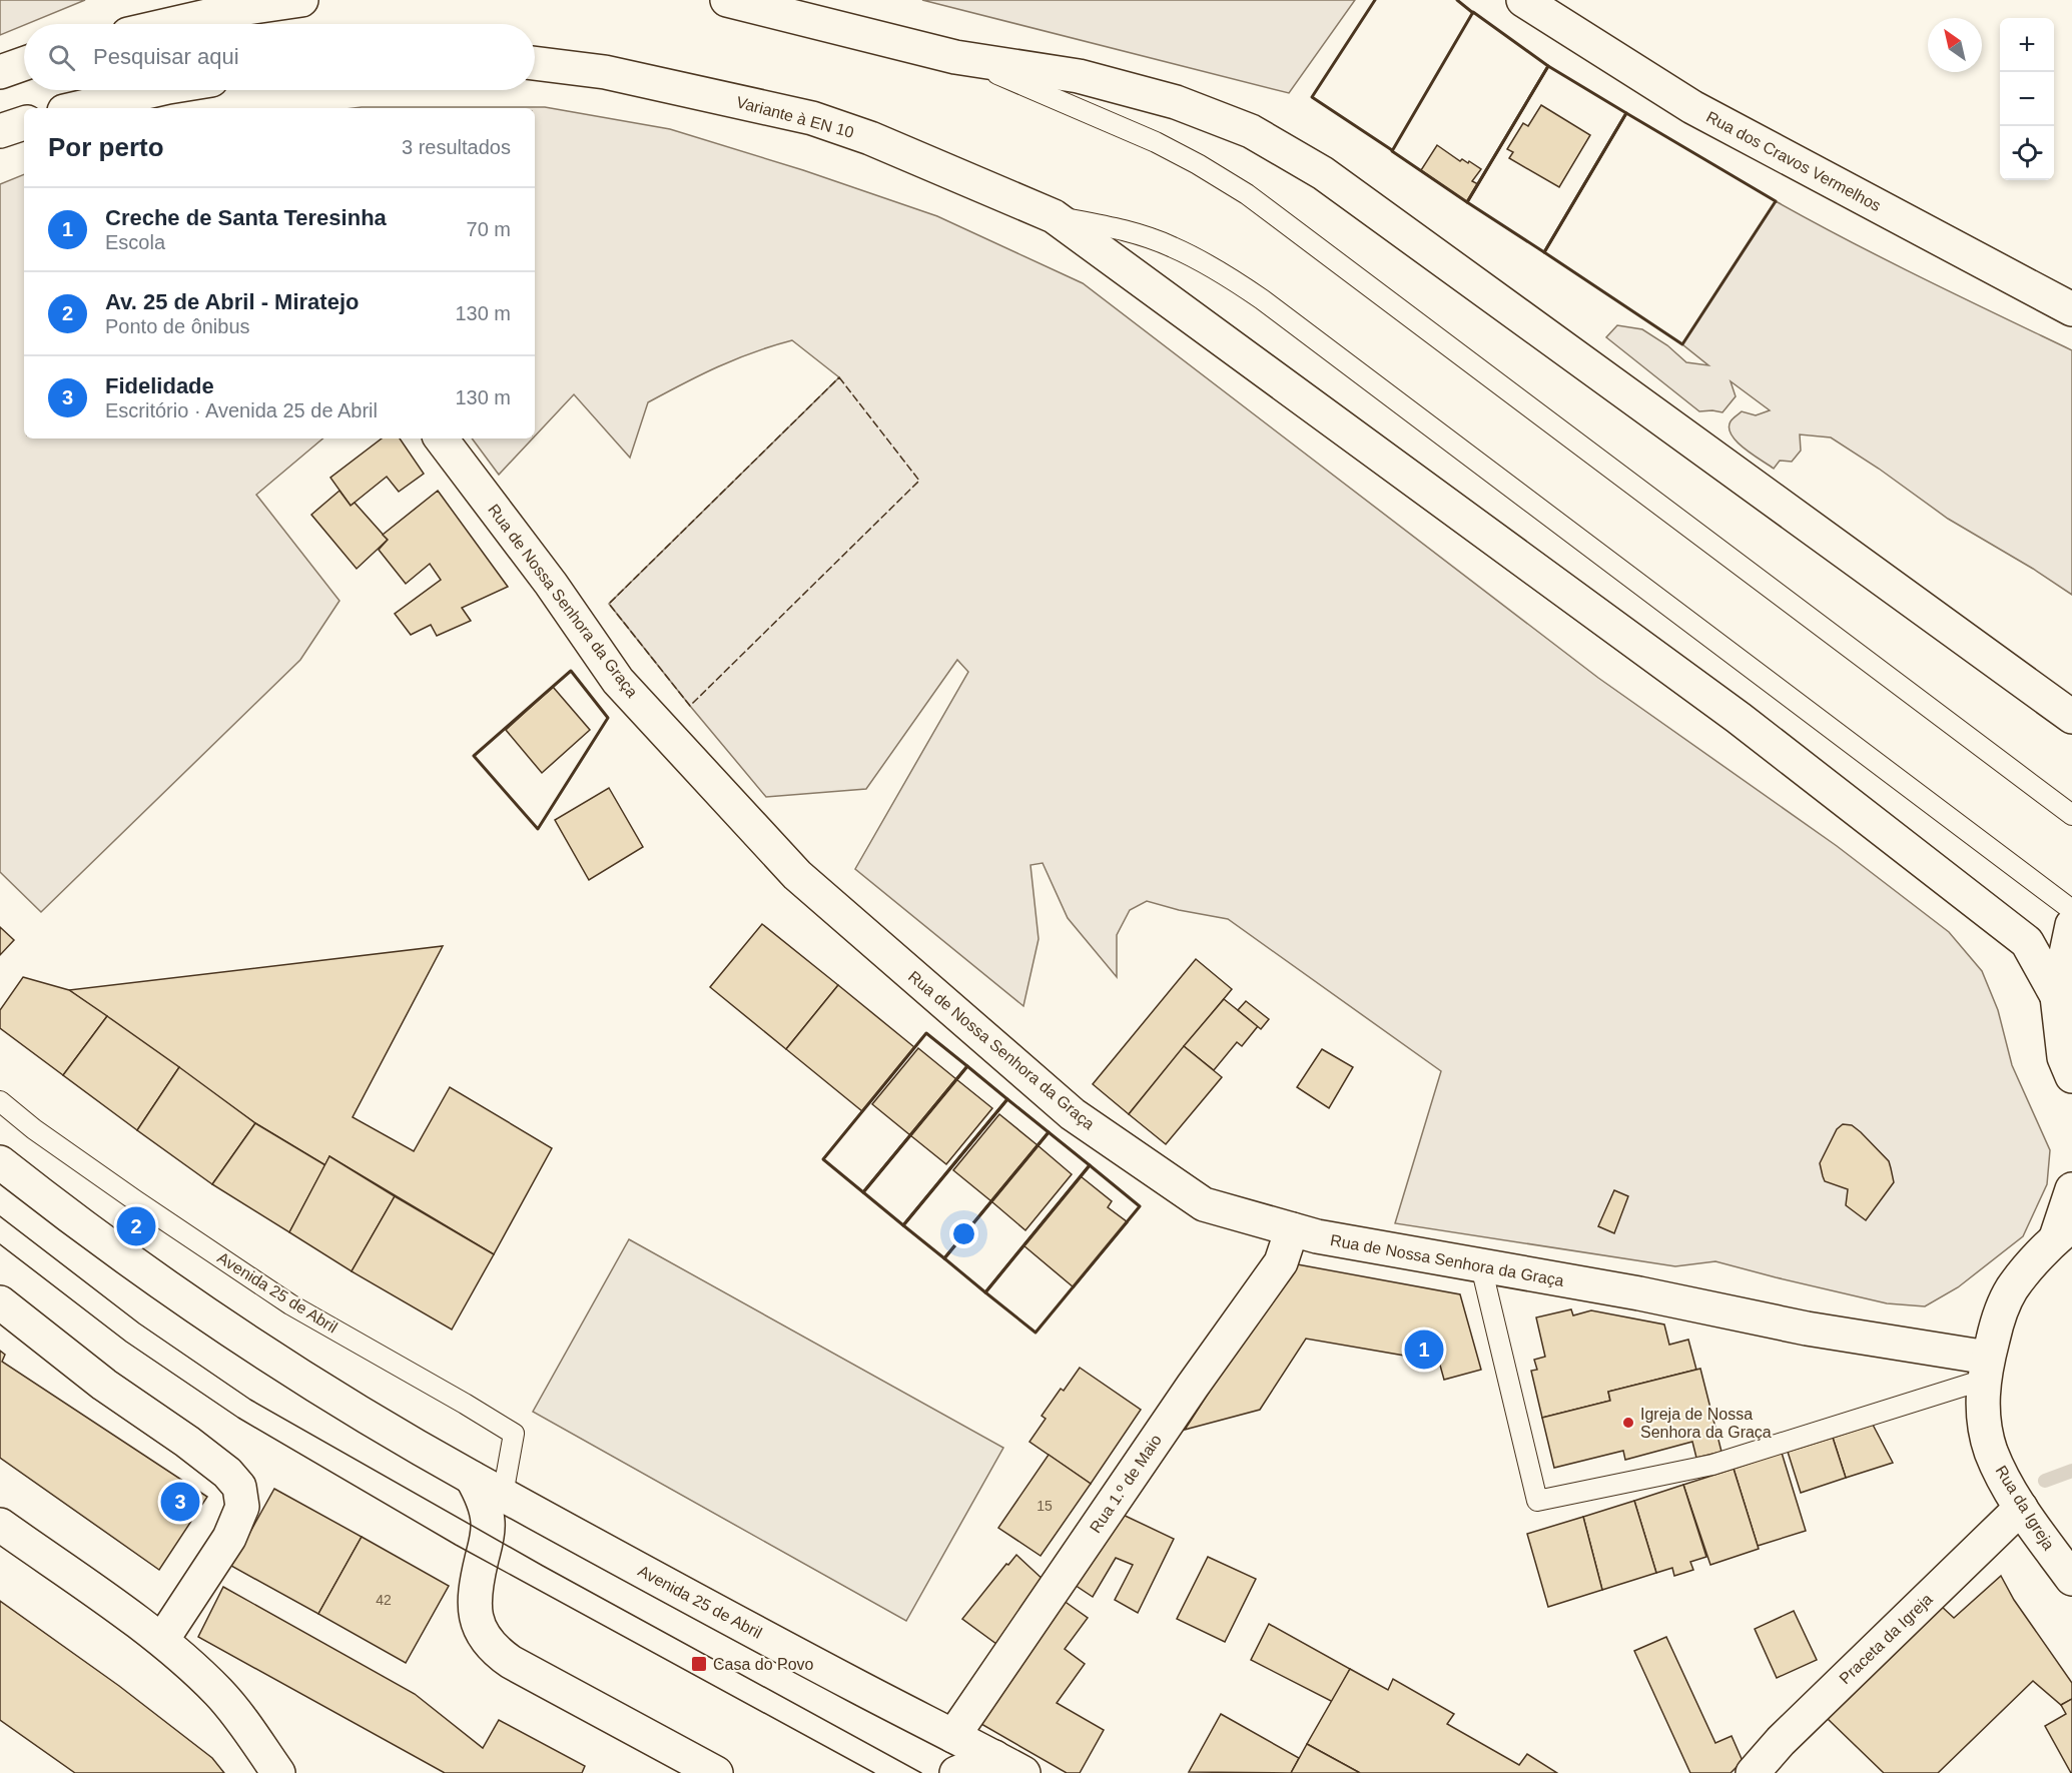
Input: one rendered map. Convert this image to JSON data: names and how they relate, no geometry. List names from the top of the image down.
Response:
{
  "streets": {
    "street": [
      "Variante à EN 10",
      "Rua dos Cravos Vermelhos",
      "Rua de Nossa Senhora da Graça",
      "Avenida 25 de Abril",
      "Rua 1.º de Maio",
      "Rua da Igreja",
      "Praceta da Igreja"
    ]
  },
  "crossings": [
    ["Rua de Nossa Senhora da Graça", "Rua 1.º de Maio"],
    ["Rua de Nossa Senhora da Graça", "Rua da Igreja"],
    ["Avenida 25 de Abril", "Rua 1.º de Maio"],
    ["Rua da Igreja", "Praceta da Igreja"]
  ],
  "places": {
    "other": ["Igreja de Nossa Senhora da Graça"],
    "transit": ["Casa do Povo"]
  },
  "house_numbers": ["15", "42"],
  "north": "top left",
  "page": {
    "map_buttons": ["+", "−"],
    "search": "Pesquisar aqui",
    "heading": ["Por perto", "3 resultados"],
    "list": [
      {
        "mark": "1",
        "name": "Creche de Santa Teresinha",
        "note": "Escola",
        "value": "70 m"
      },
      {
        "mark": "2",
        "name": "Av. 25 de Abril - Miratejo",
        "note": "Ponto de ônibus",
        "value": "130 m"
      },
      {
        "mark": "3",
        "name": "Fidelidade",
        "note": "Escritório · Avenida 25 de Abril",
        "value": "130 m"
      }
    ],
    "pins": ["2", "1", "3"]
  }
}
